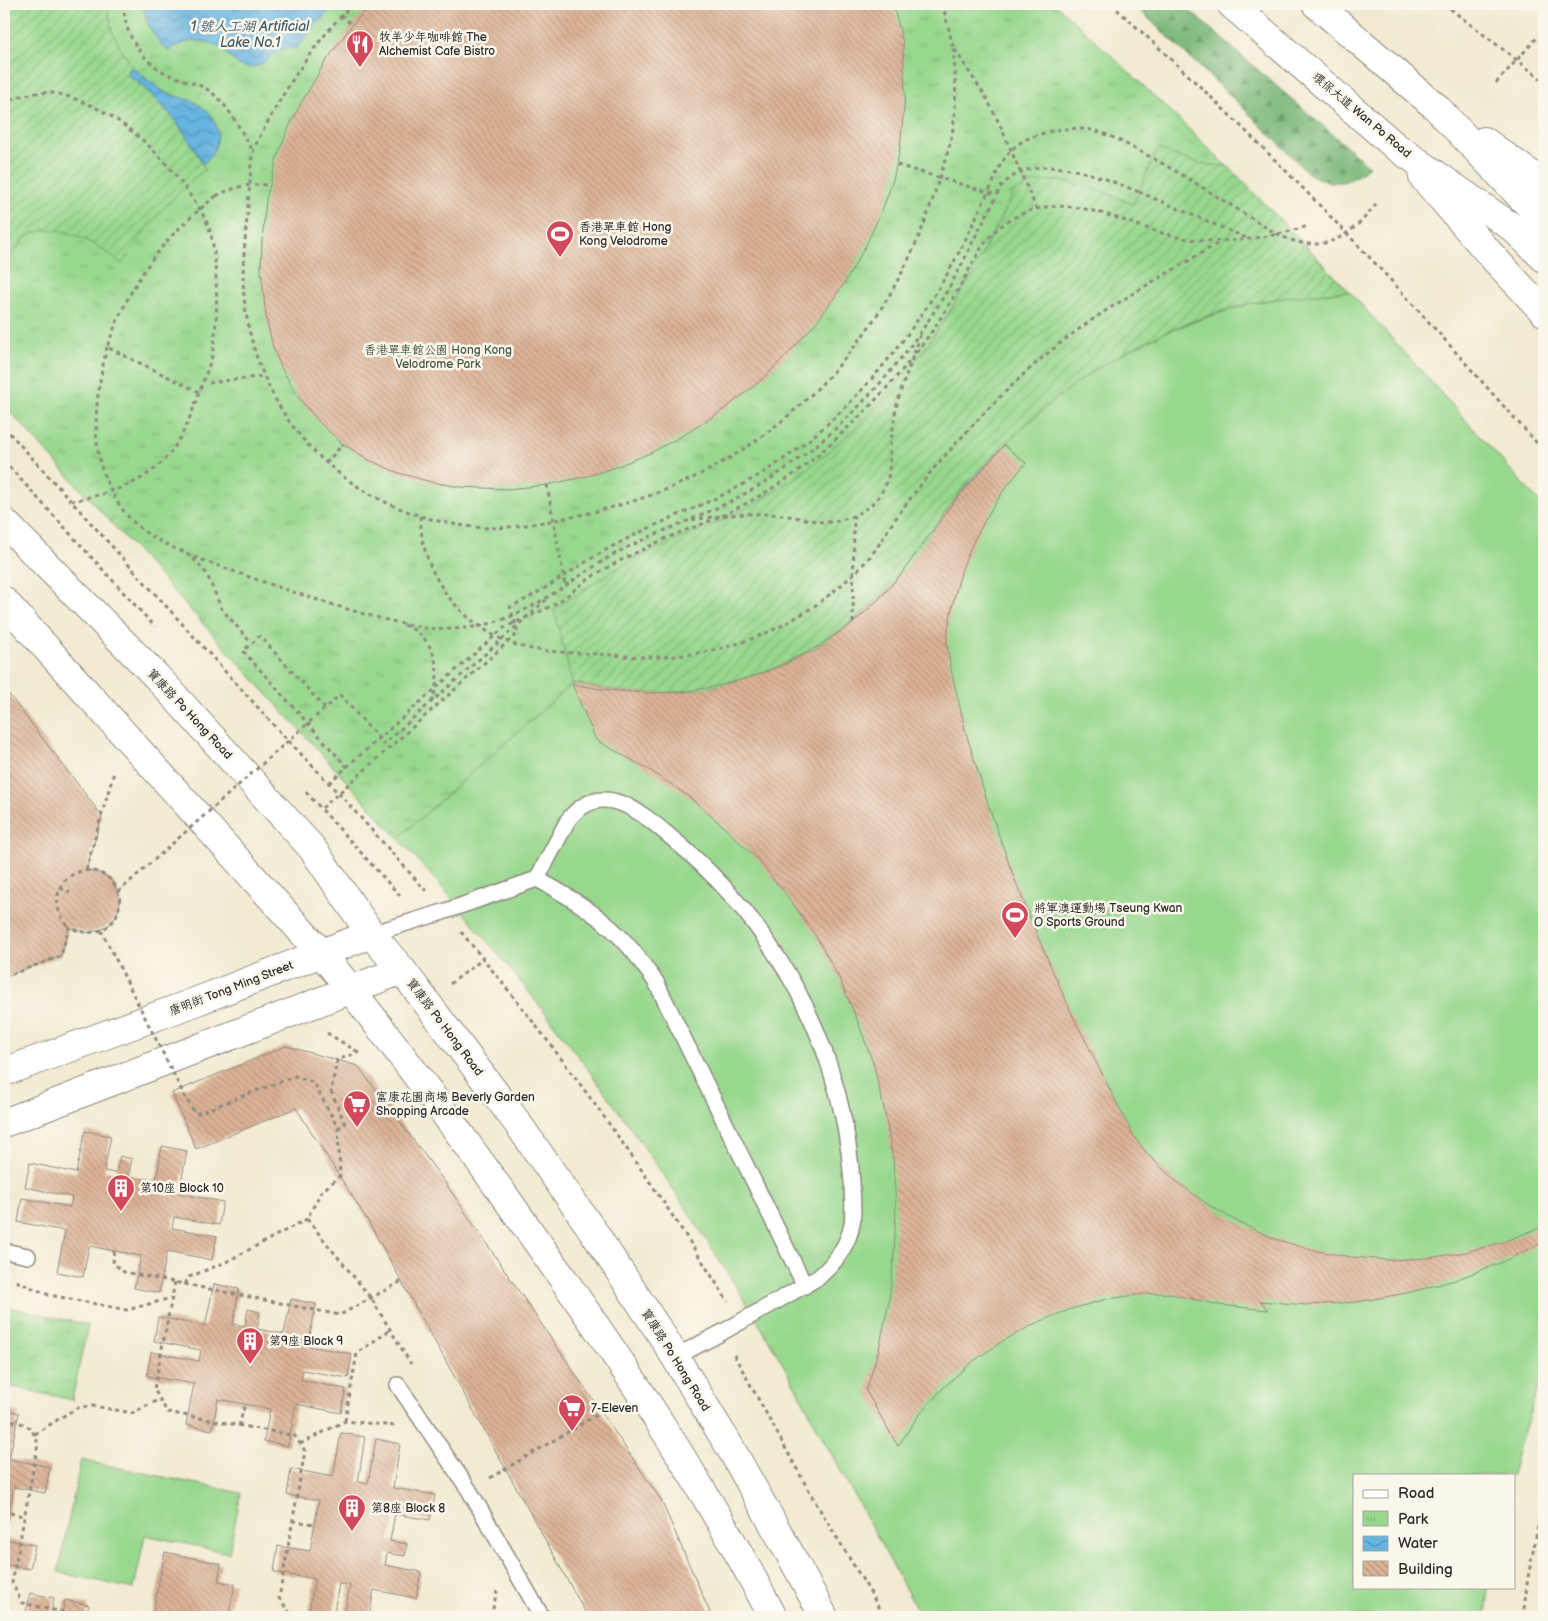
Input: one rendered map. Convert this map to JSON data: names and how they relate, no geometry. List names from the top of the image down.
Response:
{
  "streets": {
    "main road": ["環保大道 Wan Po Road", "寶康路 Po Hong Road", "唐明街 Tong Ming Street"]
  },
  "crossings": [
    ["寶康路 Po Hong Road", "唐明街 Tong Ming Street"]
  ],
  "water": ["1 號人工湖 Artificial Lake No.1"],
  "parks": ["香港單車館公園 Hong Kong Velodrome Park"],
  "places": {
    "restaurant": ["牧羊少年咖啡館 The Alchemist Cafe Bistro"],
    "sports": ["香港單車館 Hong Kong Velodrome", "將軍澳運動場 Tseung Kwan O Sports Ground"],
    "supermarket": ["富康花園商場 Beverly Garden Shopping Arcade", "7-Eleven"],
    "building": ["第10座 Block 10", "第9座 Block 9", "第8座 Block 8"]
  },
  "legend": [
    "Road",
    "Park",
    "Water",
    "Building"
  ]
}
